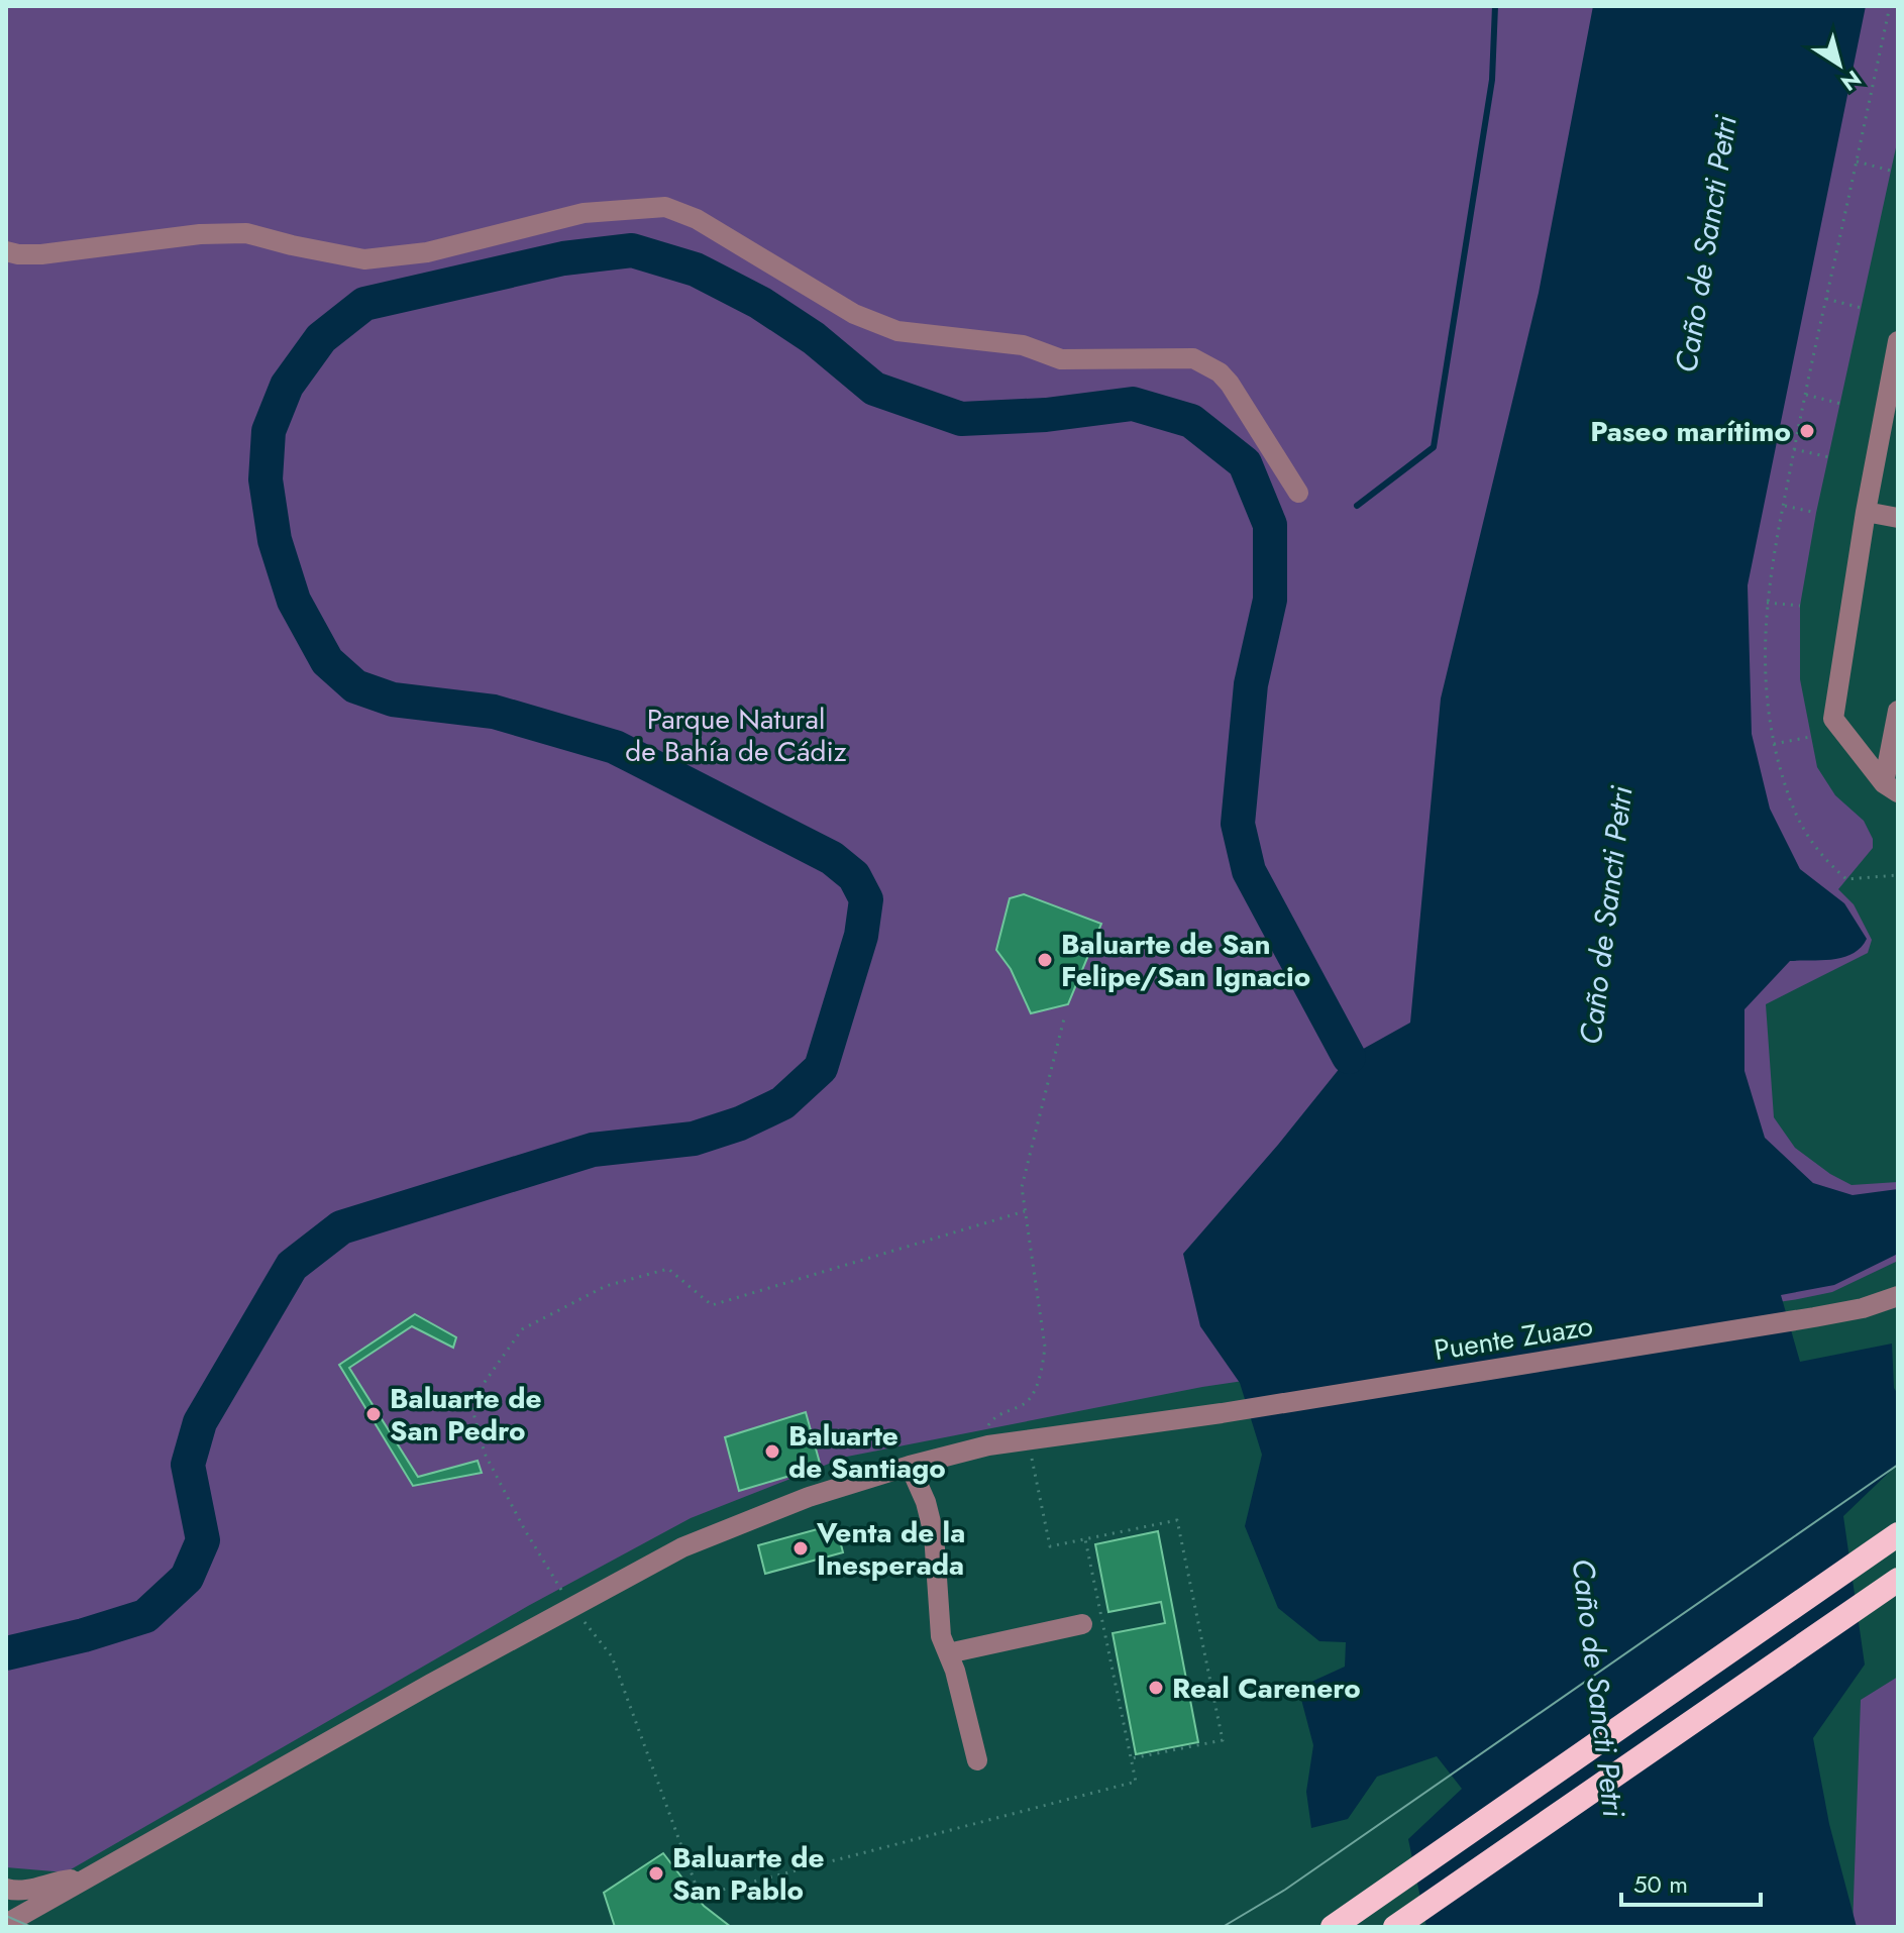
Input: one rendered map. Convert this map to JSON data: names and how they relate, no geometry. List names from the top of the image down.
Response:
{
  "streets": {
    "street": ["Puente Zuazo"]
  },
  "water": ["Caño de Sancti Petri"],
  "parks": ["Parque Natural de Bahía de Cádiz"],
  "places": [
    "Paseo marítimo",
    "Baluarte de San Felipe/San Ignacio",
    "Baluarte de San Pedro",
    "Baluarte de Santiago",
    "Venta de la Inesperada",
    "Real Carenero",
    "Baluarte de San Pablo"
  ],
  "scale_bar": "50 m",
  "north": "bottom right"
}
